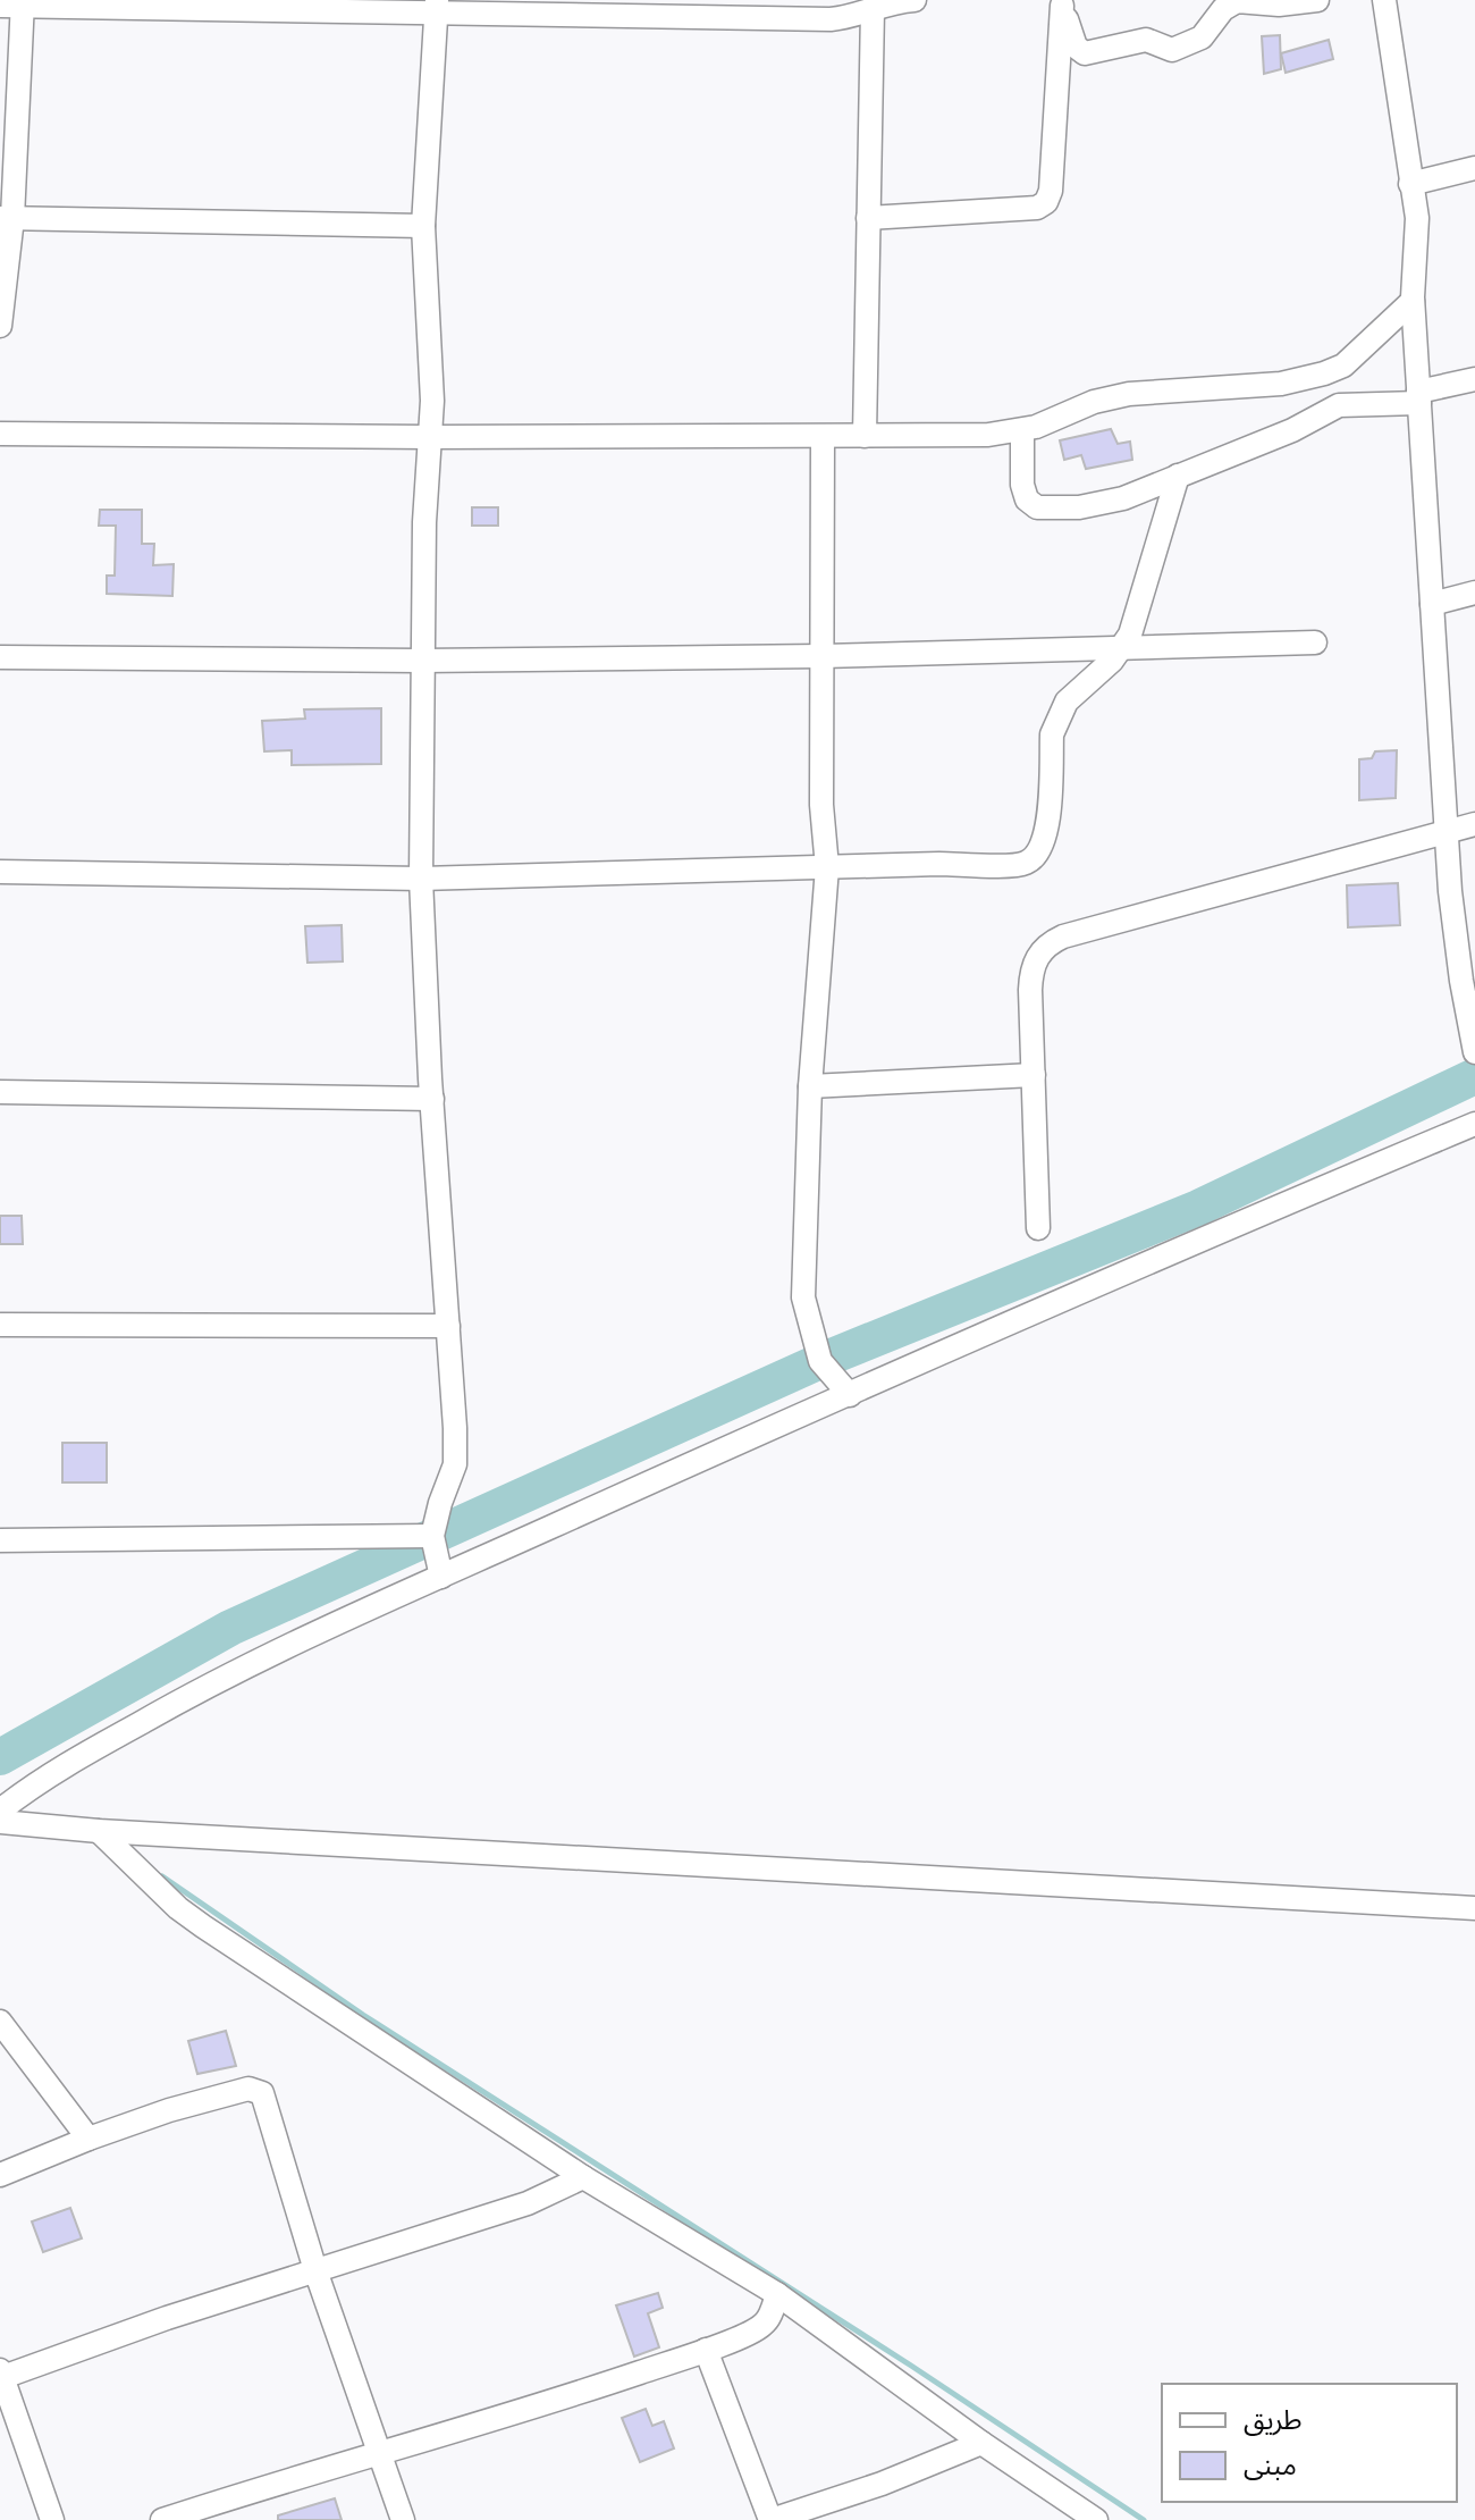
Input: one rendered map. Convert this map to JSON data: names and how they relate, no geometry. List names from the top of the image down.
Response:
{
  "legend": ["طريق", "مبنى"]
}
